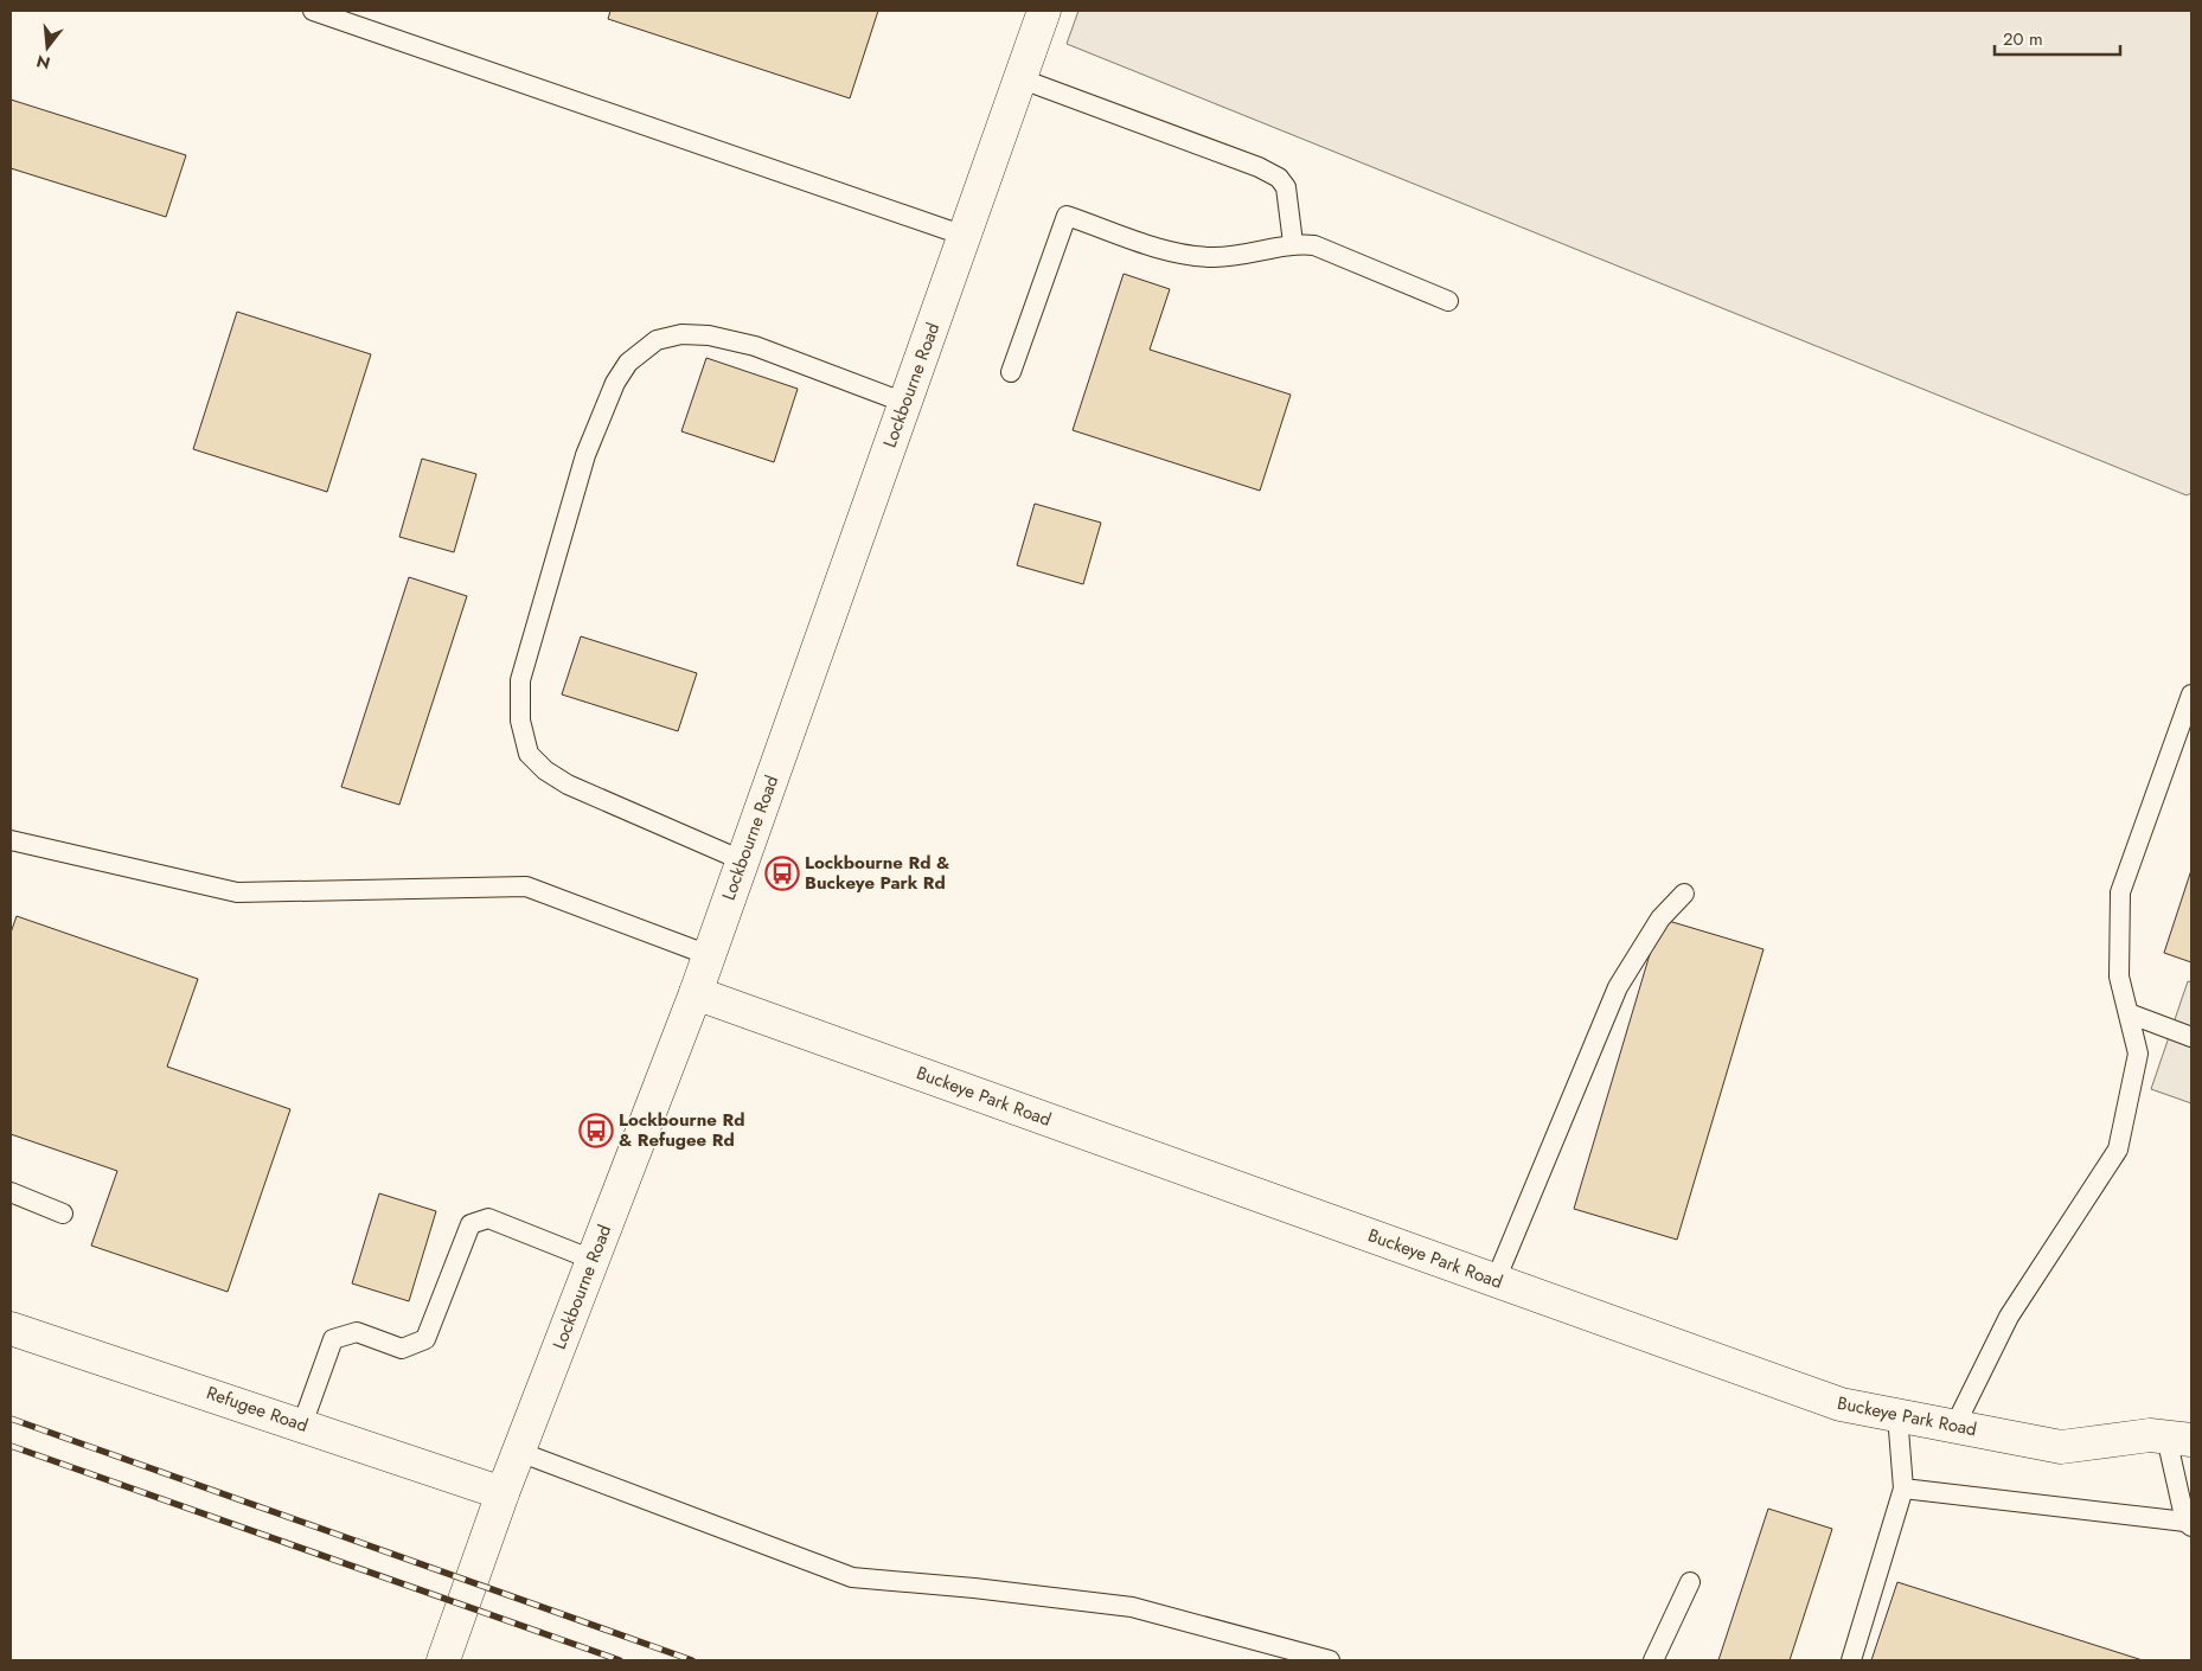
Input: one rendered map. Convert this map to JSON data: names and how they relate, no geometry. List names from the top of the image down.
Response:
{
  "streets": {
    "main road": ["Lockbourne Road", "Buckeye Park Road", "Refugee Road"]
  },
  "crossings": [
    ["Lockbourne Road", "Buckeye Park Road"],
    ["Lockbourne Road", "Refugee Road"]
  ],
  "places": {
    "bus stop": ["Lockbourne Rd & Buckeye Park Rd", "Lockbourne Rd & Refugee Rd"]
  },
  "scale_bar": "20 m",
  "north": "bottom"
}
